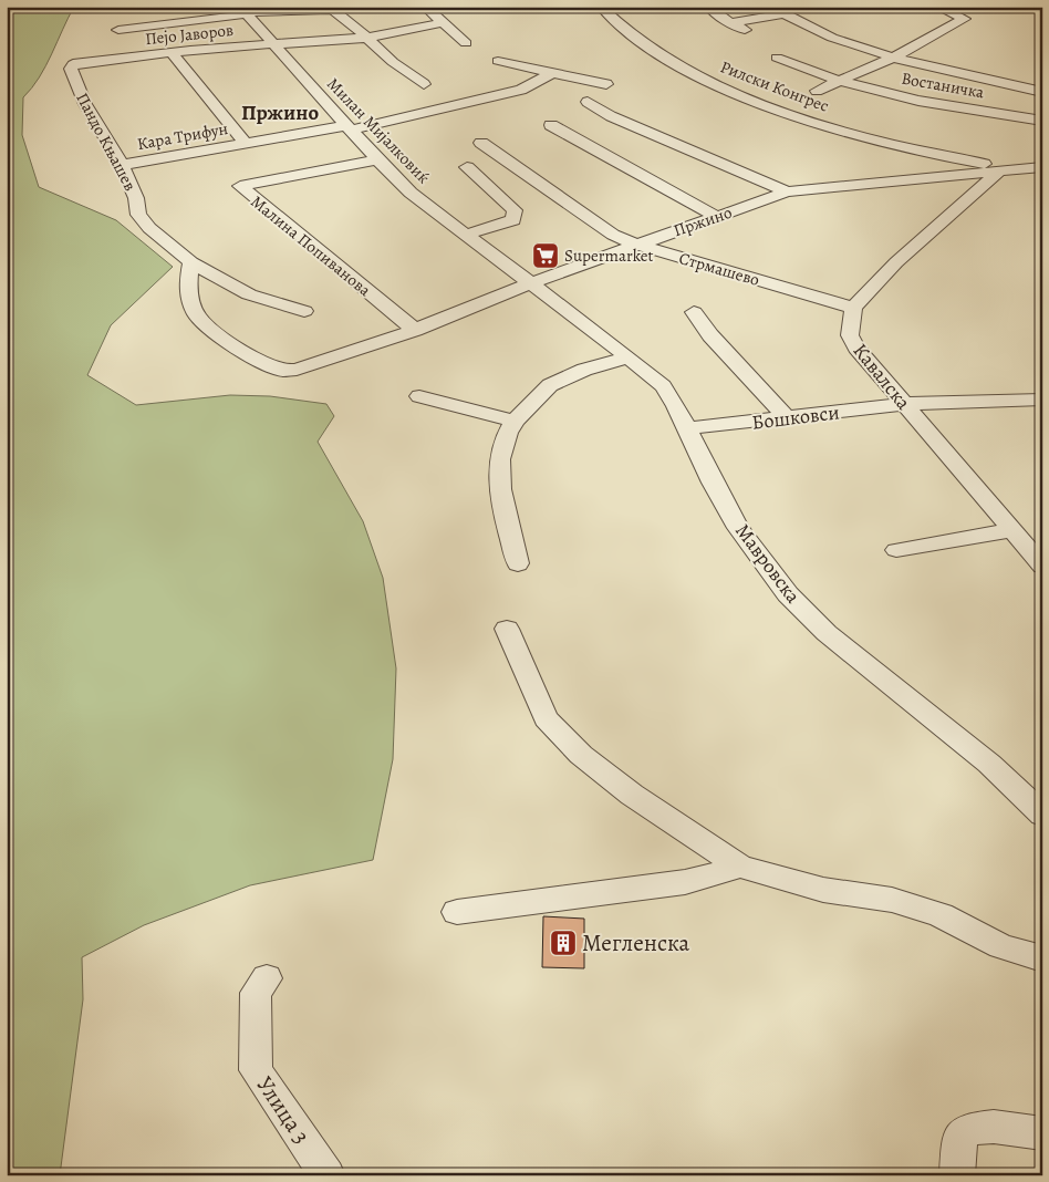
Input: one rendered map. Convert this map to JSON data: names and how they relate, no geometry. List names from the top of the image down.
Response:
{
  "streets": {
    "street": [
      "Пејо Јаворов",
      "Востаничка",
      "Рилски Конгрес",
      "Милан Мијалковиќ",
      "Кара Трифун",
      "Пандо Књашев",
      "Пржино",
      "Малина Попиванова",
      "Стрмашево",
      "Кавалска",
      "Бошковси",
      "Мавровска",
      "Улица 3"
    ]
  },
  "crossings": [
    ["Пејо Јаворов", "Милан Мијалковиќ"],
    ["Пејо Јаворов", "Пандо Књашев"],
    ["Рилски Конгрес", "Пржино"],
    ["Милан Мијалковиќ", "Кара Трифун"],
    ["Милан Мијалковиќ", "Пржино"],
    ["Милан Мијалковиќ", "Малина Попиванова"],
    ["Милан Мијалковиќ", "Мавровска"],
    ["Кара Трифун", "Пандо Књашев"],
    ["Пандо Књашев", "Пржино"],
    ["Пржино", "Малина Попиванова"],
    ["Пржино", "Стрмашево"],
    ["Пржино", "Мавровска"],
    ["Стрмашево", "Кавалска"],
    ["Кавалска", "Бошковси"],
    ["Бошковси", "Мавровска"]
  ],
  "districts": ["Пржино"],
  "places": {
    "supermarket": ["Supermarket"],
    "building": ["Мегленска"]
  }
}
